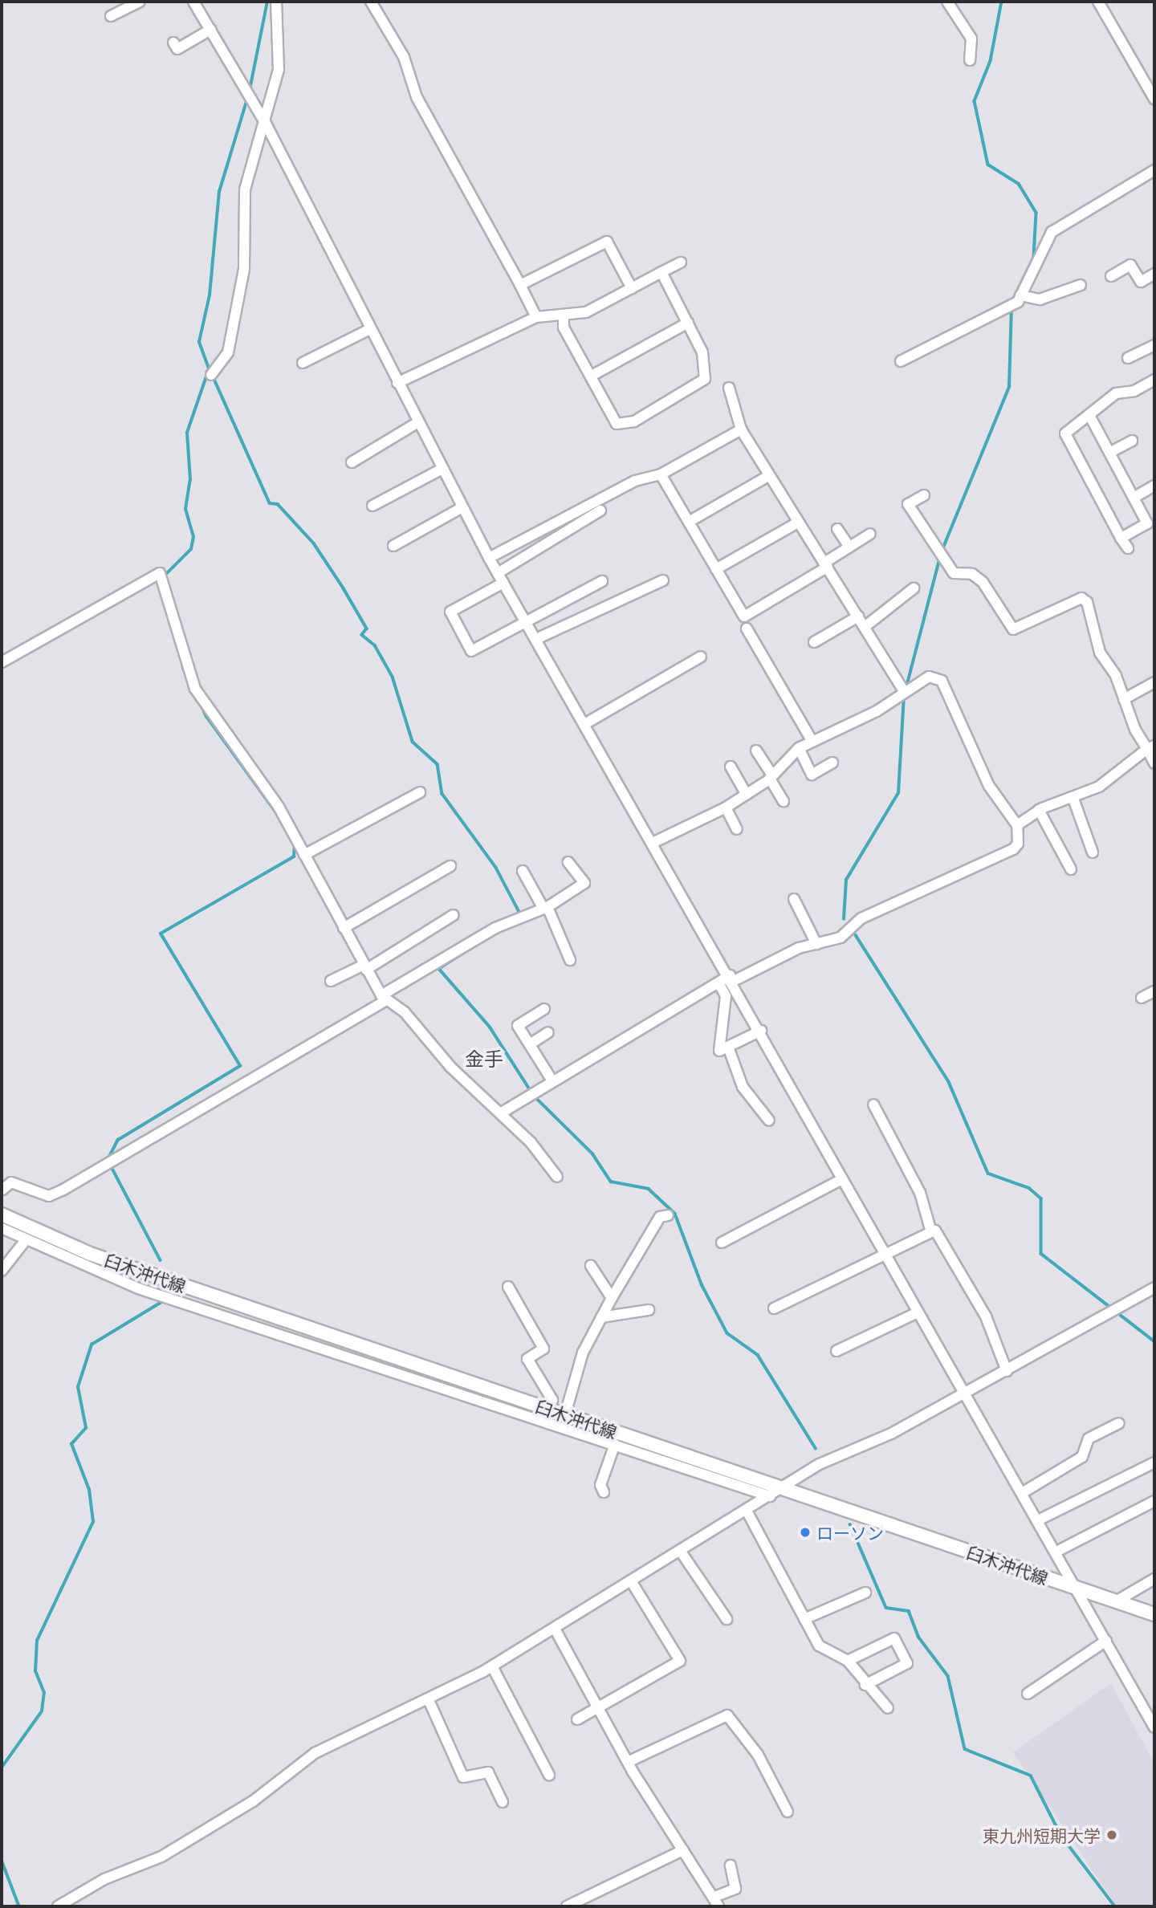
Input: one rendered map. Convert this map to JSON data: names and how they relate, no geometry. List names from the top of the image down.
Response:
{
  "streets": {
    "main road": ["臼木沖代線"]
  },
  "districts": ["金手"],
  "places": ["ローソン", "東九州短期大学"]
}
